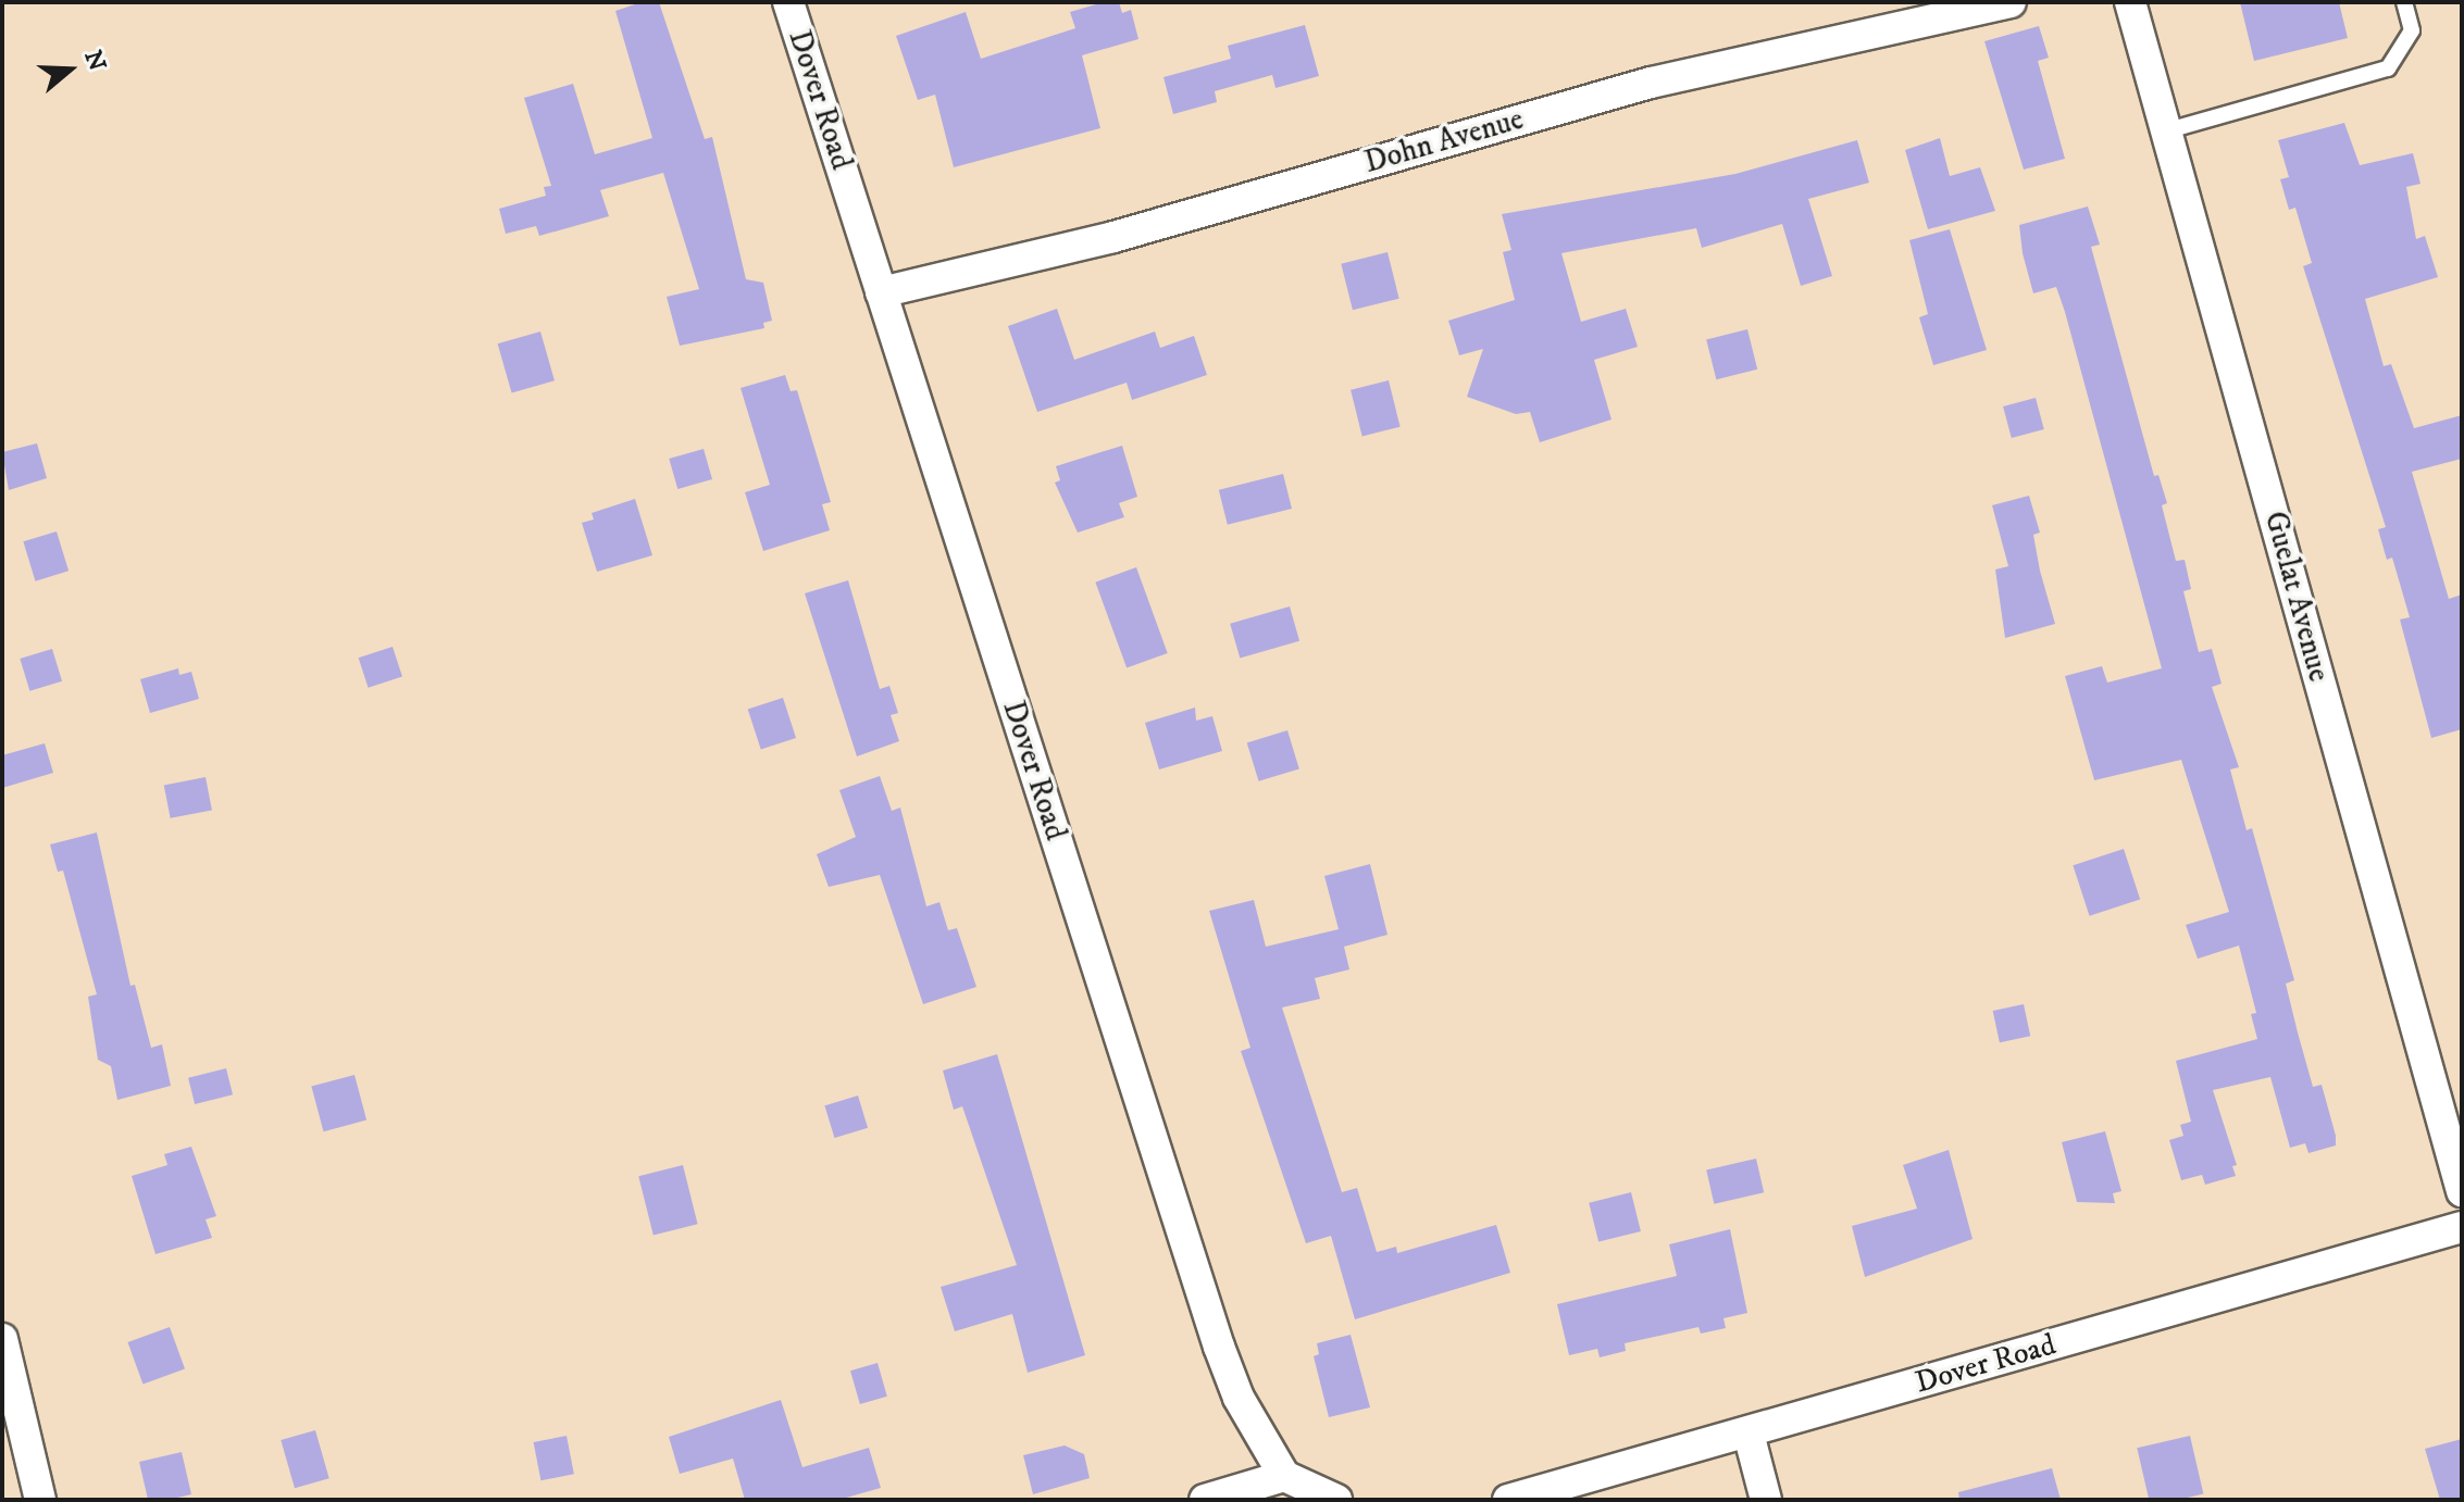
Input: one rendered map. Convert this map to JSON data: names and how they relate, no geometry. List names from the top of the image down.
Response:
{
  "streets": {
    "street": ["Dover Road", "Dohn Avenue", "Guelat Avenue"]
  },
  "crossings": [
    ["Dover Road", "Dohn Avenue"]
  ],
  "north": "right"
}
